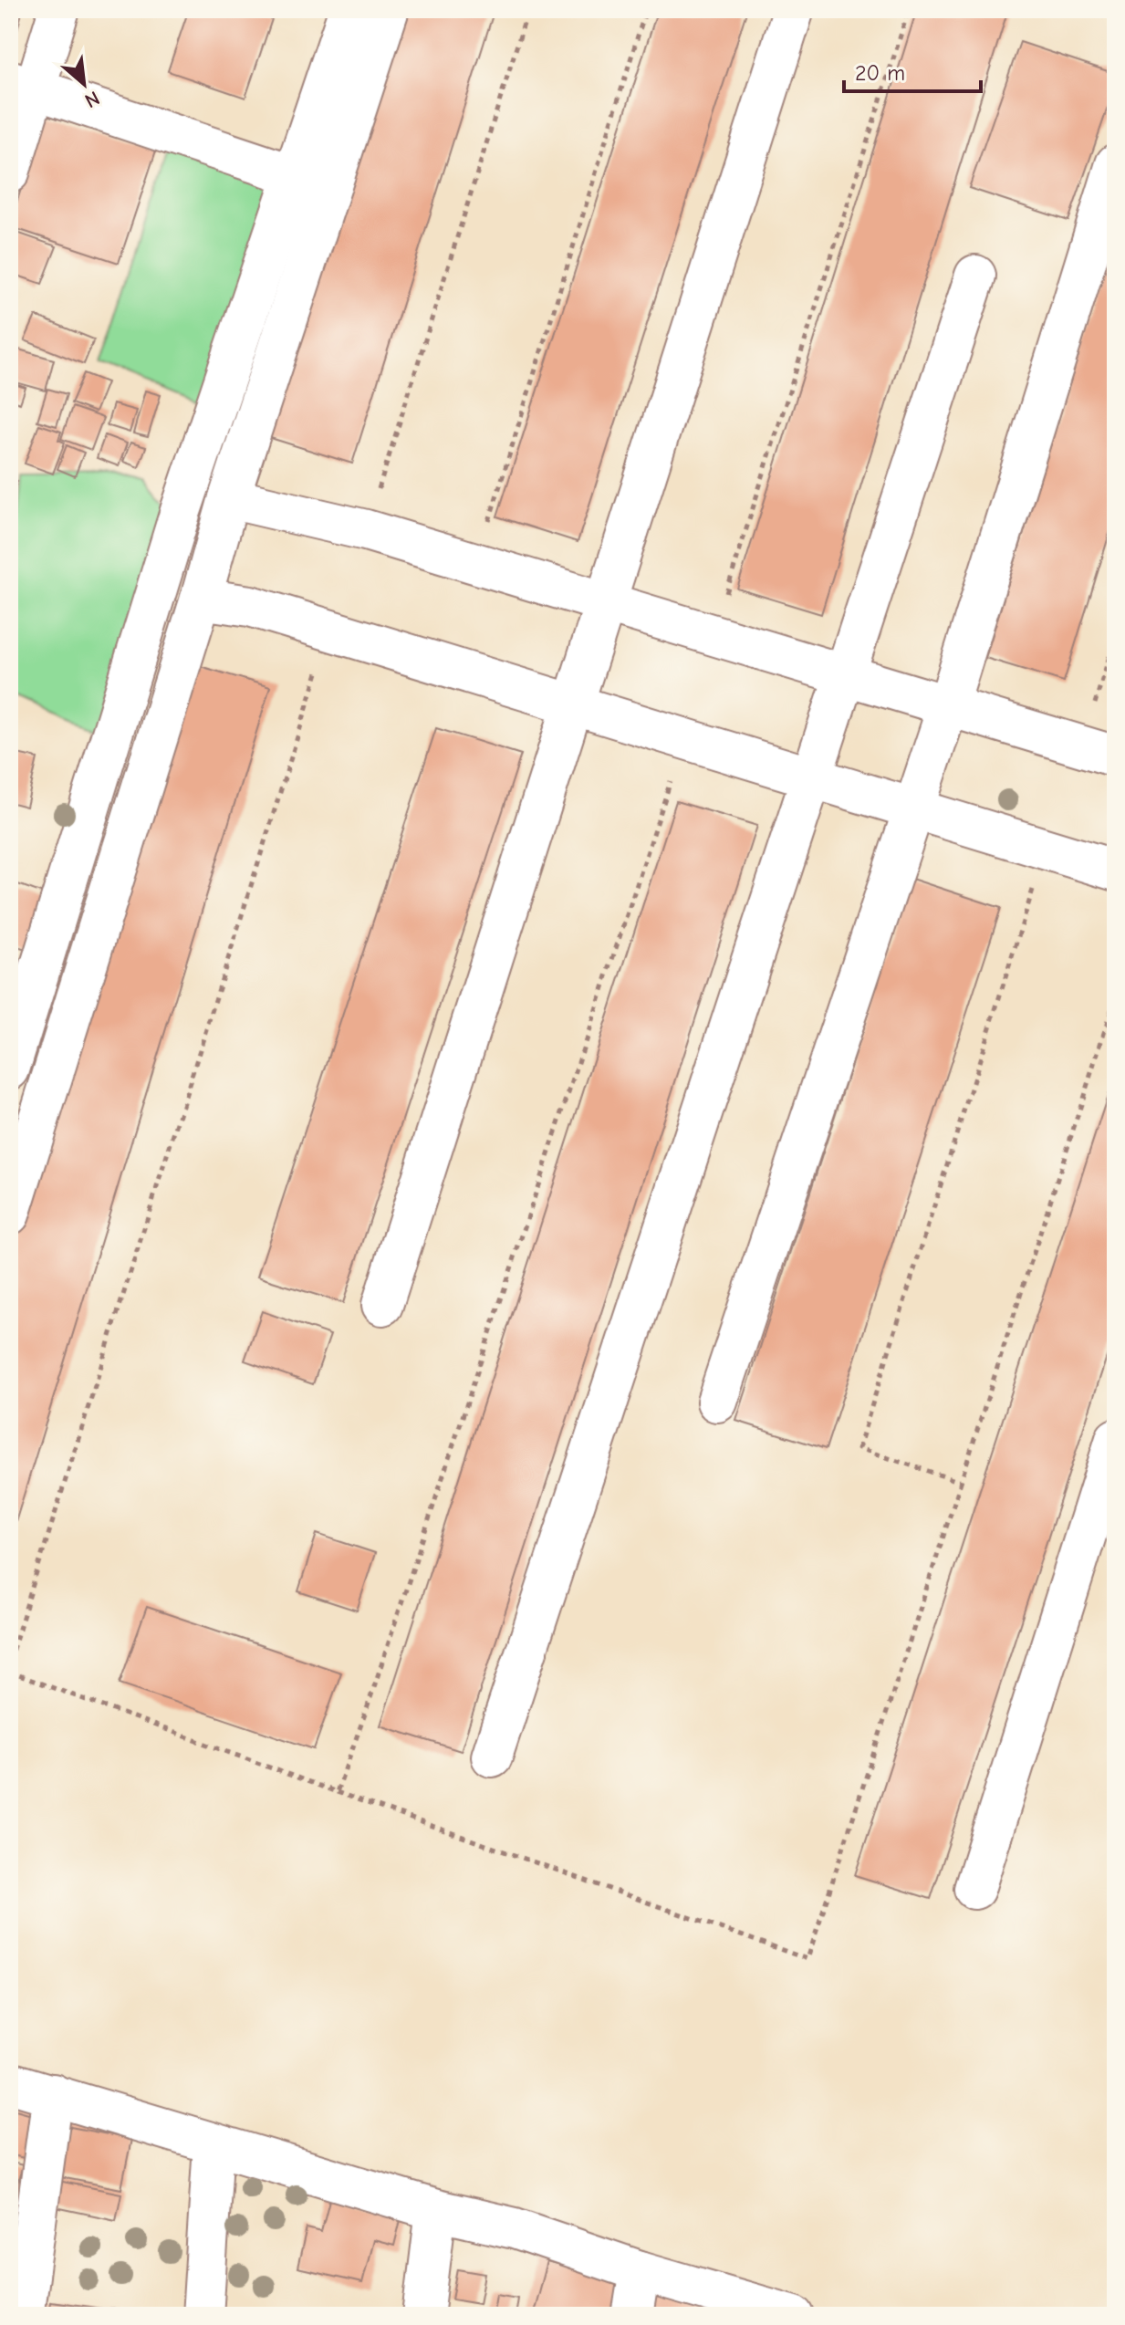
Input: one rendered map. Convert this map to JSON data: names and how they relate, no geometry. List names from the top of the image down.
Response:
{
  "scale_bar": "20 m",
  "north": "bottom right"
}
